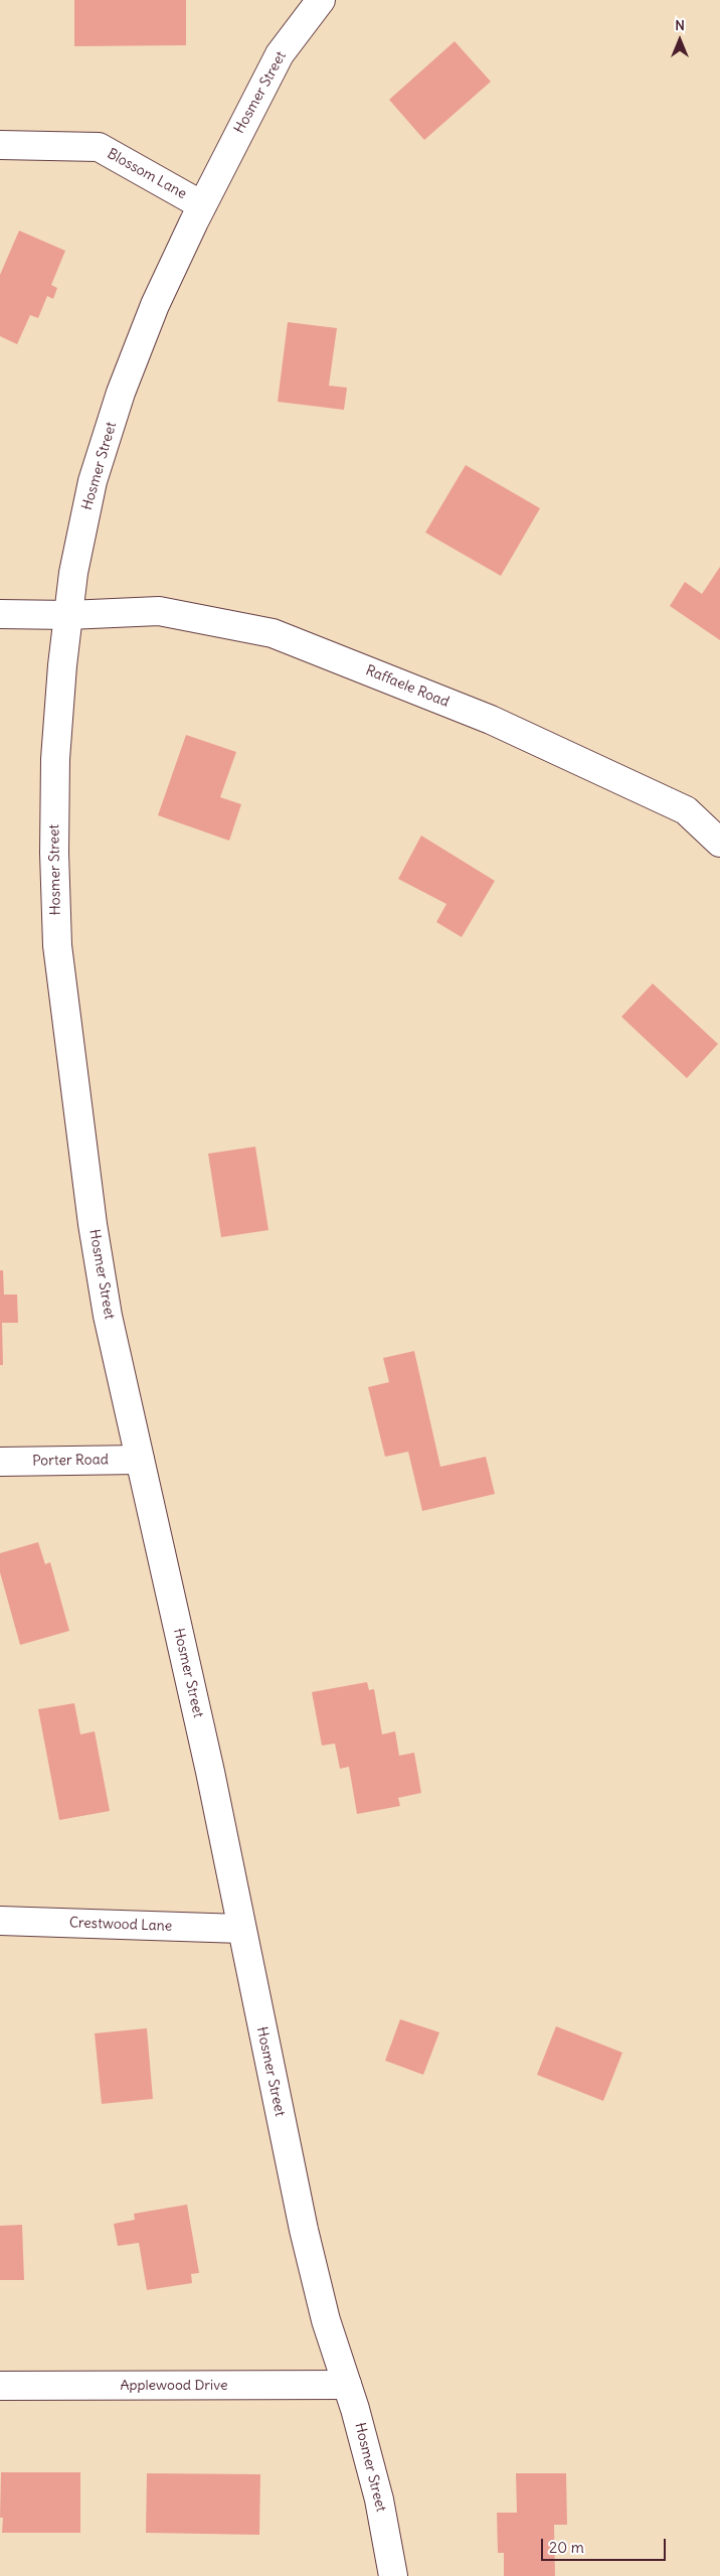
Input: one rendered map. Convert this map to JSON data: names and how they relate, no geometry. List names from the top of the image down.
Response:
{
  "streets": {
    "street": [
      "Hosmer Street",
      "Blossom Lane",
      "Raffaele Road",
      "Porter Road",
      "Crestwood Lane",
      "Applewood Drive"
    ]
  },
  "crossings": [
    ["Hosmer Street", "Blossom Lane"],
    ["Hosmer Street", "Raffaele Road"],
    ["Hosmer Street", "Porter Road"],
    ["Hosmer Street", "Crestwood Lane"],
    ["Hosmer Street", "Applewood Drive"]
  ],
  "scale_bar": "20 m",
  "north": "top"
}
